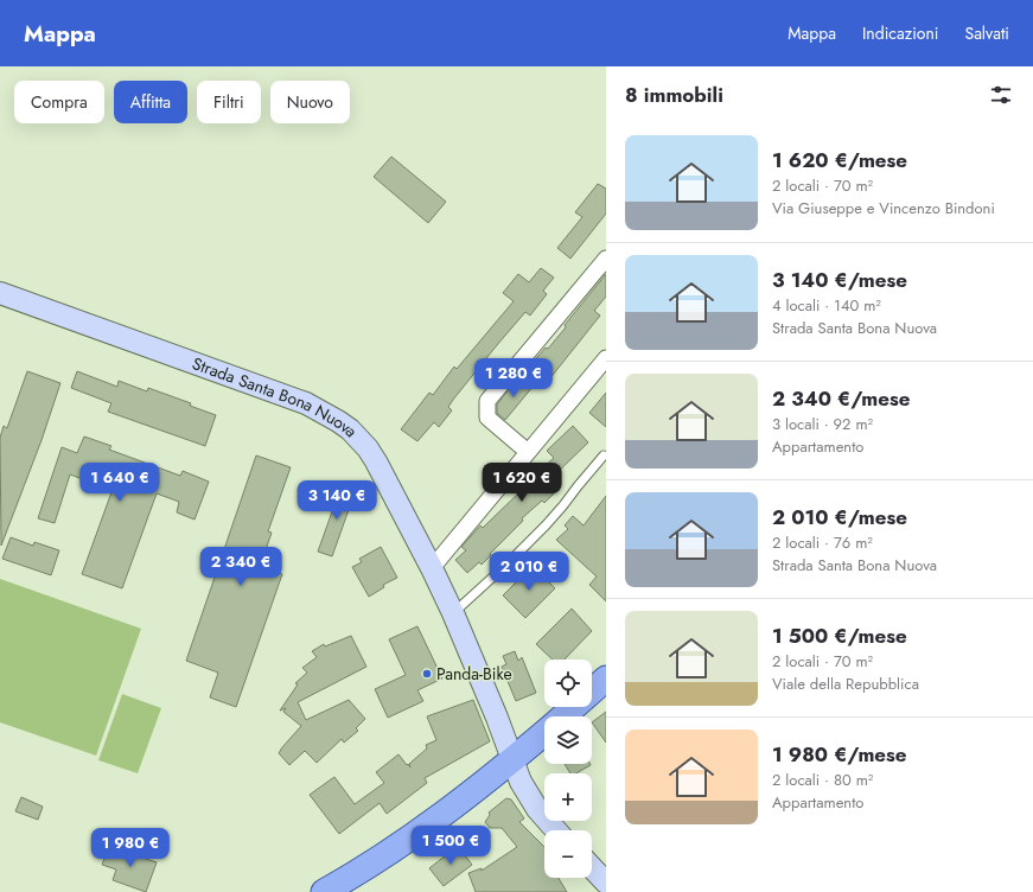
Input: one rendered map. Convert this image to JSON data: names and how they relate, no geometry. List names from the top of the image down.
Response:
{
  "streets": {
    "street": ["Strada Santa Bona Nuova"]
  },
  "places": ["Panda-Bike"],
  "page": {
    "header": "Mappa",
    "nav": ["Mappa", "Indicazioni", "Salvati"],
    "heading": "8 immobili",
    "chip": [
      "Compra",
      "Affitta",
      "Filtri",
      "Nuovo"
    ],
    "list": [
      {
        "name": "1 620 €/mese",
        "note": "2 locali · 70 m² · Via Giuseppe e Vincenzo Bindoni"
      },
      {
        "name": "3 140 €/mese",
        "note": "4 locali · 140 m² · Strada Santa Bona Nuova"
      },
      {
        "name": "2 340 €/mese",
        "note": "3 locali · 92 m² · Appartamento"
      },
      {
        "name": "2 010 €/mese",
        "note": "2 locali · 76 m² · Strada Santa Bona Nuova"
      },
      {
        "name": "1 500 €/mese",
        "note": "2 locali · 70 m² · Viale della Repubblica"
      },
      {
        "name": "1 980 €/mese",
        "note": "2 locali · 80 m² · Appartamento"
      }
    ],
    "price": [
      "1 280 €",
      "1 640 €",
      "1 620 €",
      "3 140 €",
      "2 340 €",
      "2 010 €",
      "1 500 €",
      "1 980 €"
    ],
    "map_buttons": ["+", "−"]
  }
}
